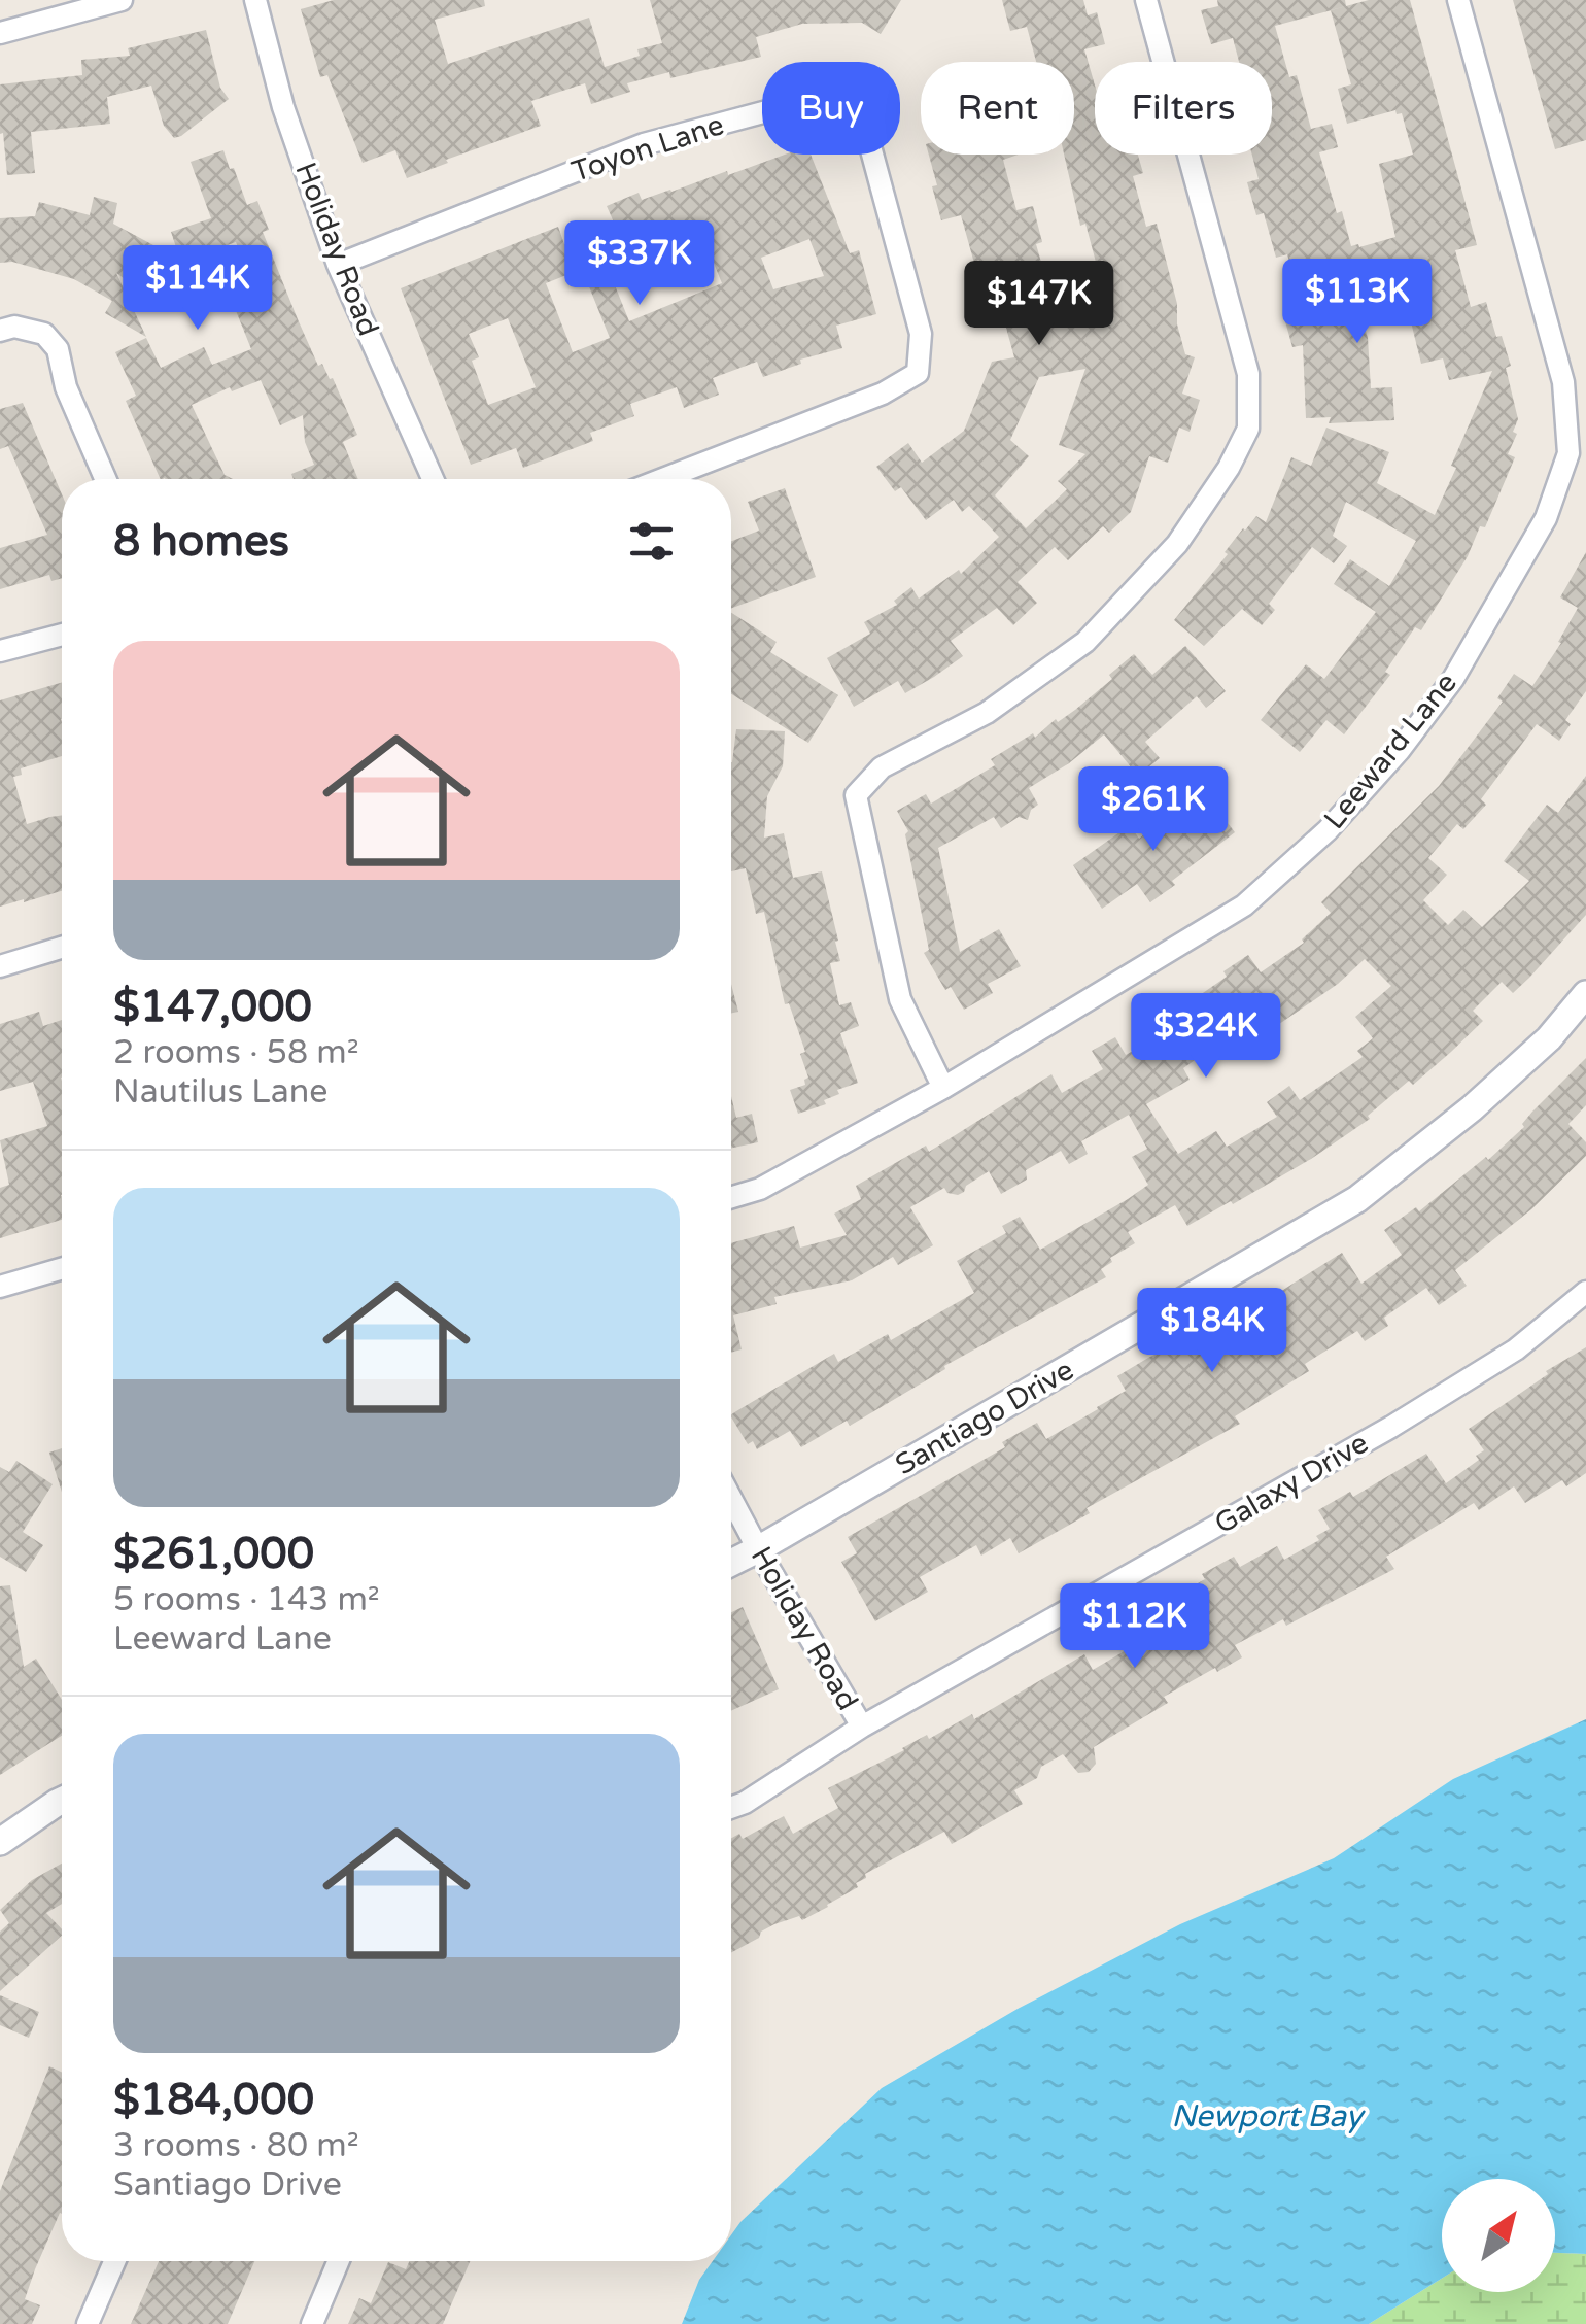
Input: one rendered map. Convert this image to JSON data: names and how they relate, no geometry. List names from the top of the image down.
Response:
{
  "streets": {
    "street": [
      "Toyon Lane",
      "Holiday Road",
      "Leeward Lane",
      "Santiago Drive",
      "Galaxy Drive"
    ]
  },
  "crossings": [
    ["Toyon Lane", "Holiday Road"],
    ["Holiday Road", "Santiago Drive"],
    ["Holiday Road", "Galaxy Drive"]
  ],
  "water": ["Newport Bay"],
  "north": "top right",
  "page": {
    "chip": ["Buy", "Rent", "Filters"],
    "price": [
      "$337K",
      "$114K",
      "$113K",
      "$147K",
      "$261K",
      "$324K",
      "$184K",
      "$112K"
    ],
    "heading": "8 homes",
    "list": [
      {
        "name": "$147,000",
        "note": "2 rooms · 58 m² · Nautilus Lane"
      },
      {
        "name": "$261,000",
        "note": "5 rooms · 143 m² · Leeward Lane"
      },
      {
        "name": "$184,000",
        "note": "3 rooms · 80 m² · Santiago Drive"
      }
    ]
  }
}
